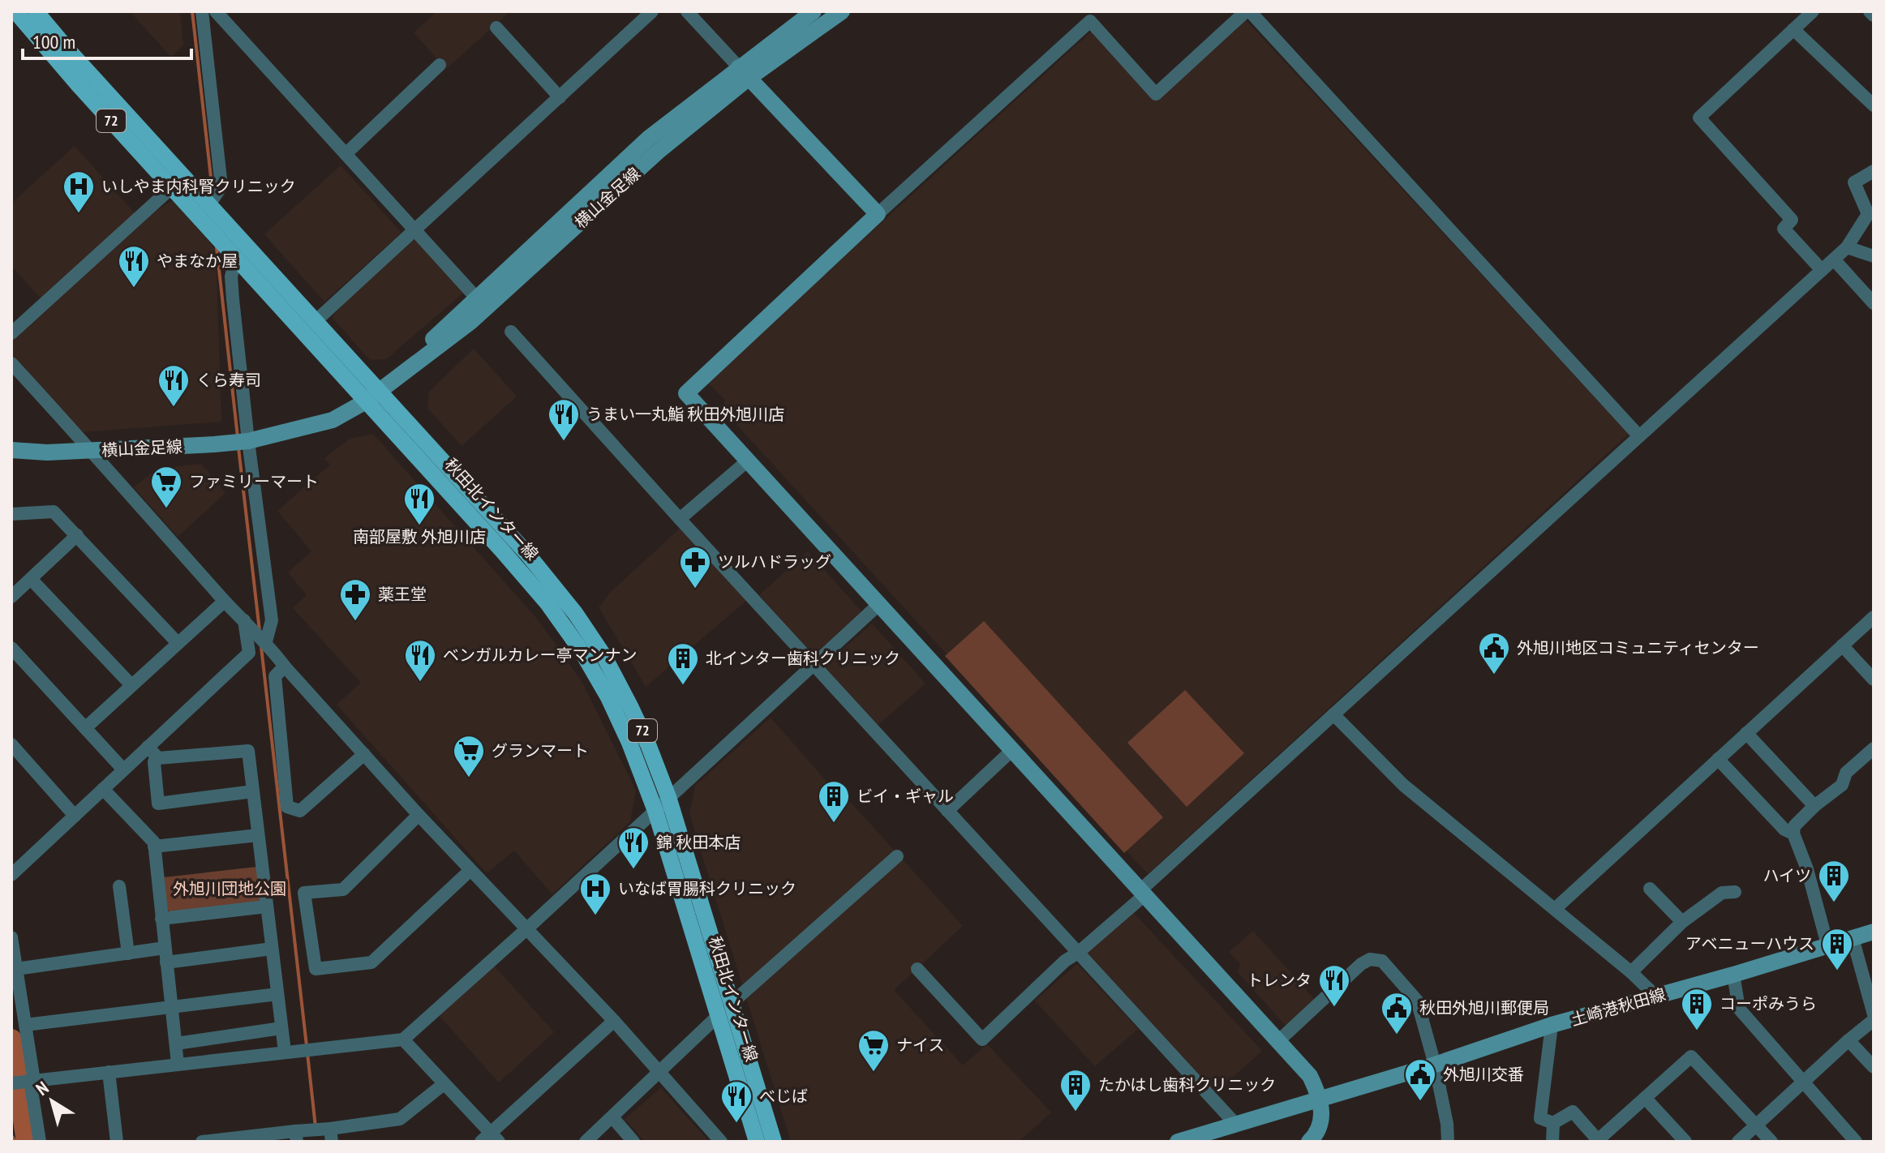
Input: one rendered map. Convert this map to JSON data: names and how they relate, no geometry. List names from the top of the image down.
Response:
{
  "streets": {
    "main road": ["72", "秋田北インター線"],
    "street": ["横山金足線", "土崎港秋田線"]
  },
  "crossings": [
    ["横山金足線", "秋田北インター線"]
  ],
  "parks": ["外旭川団地公園"],
  "places": {
    "hospital": ["いしやま内科腎クリニック", "いなば胃腸科クリニック"],
    "restaurant": [
      "やまなか屋",
      "くら寿司",
      "うまい一丸鮨 秋田外旭川店",
      "南部屋敷 外旭川店",
      "ベンガルカレー亭マンナン",
      "錦 秋田本店",
      "トレンタ",
      "べじば"
    ],
    "supermarket": ["ファミリーマート", "グランマート", "ナイス"],
    "pharmacy": ["ツルハドラッグ", "薬王堂"],
    "public building": ["外旭川地区コミュニティセンター", "秋田外旭川郵便局", "外旭川交番"],
    "building": [
      "北インター歯科クリニック",
      "ビイ・ギャル",
      "ハイツ",
      "アベニューハウス",
      "コーポみうら",
      "たかはし歯科クリニック"
    ]
  },
  "scale_bar": "100 m",
  "north": "top left"
}
